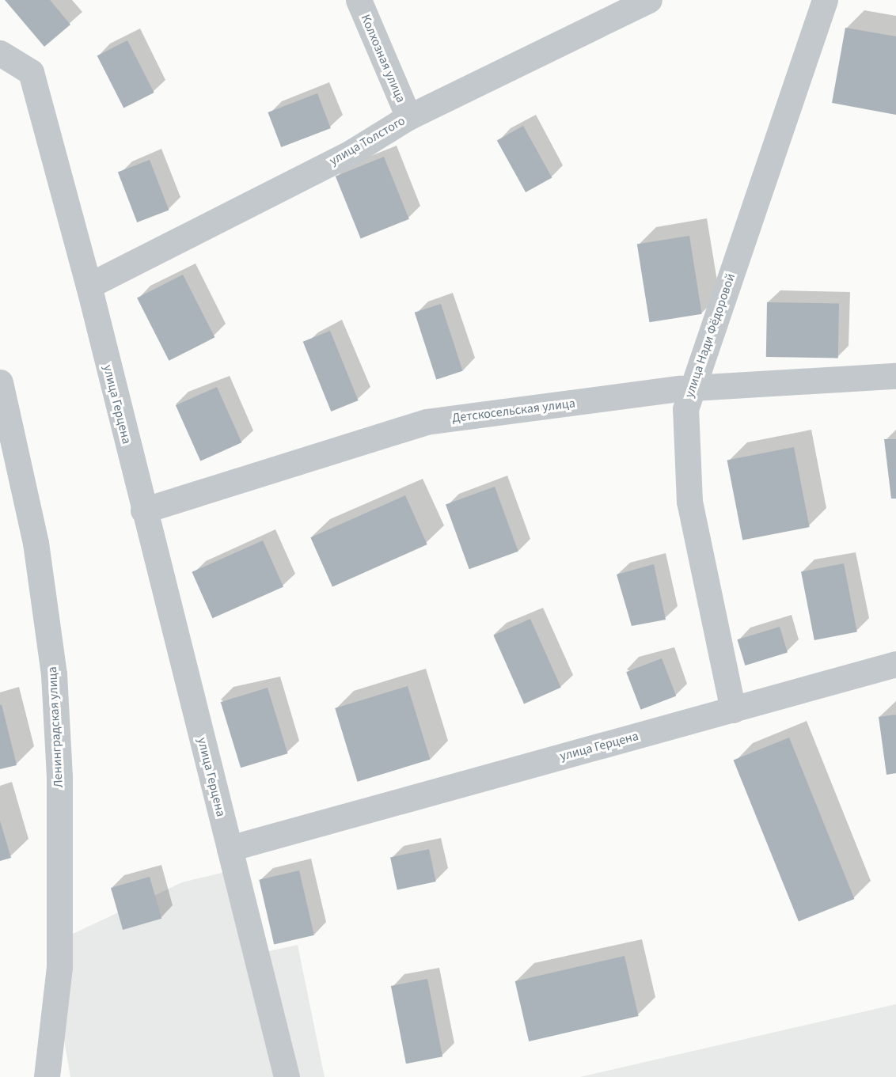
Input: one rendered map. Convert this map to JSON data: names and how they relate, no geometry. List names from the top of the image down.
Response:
{
  "streets": {
    "street": [
      "Колхозная улица",
      "улица Толстого",
      "улица Нади Фёдоровой",
      "улица Герцена",
      "Детскосельская улица",
      "Ленинградская улица"
    ]
  },
  "crossings": [
    ["Колхозная улица", "улица Толстого"],
    ["улица Толстого", "улица Герцена"],
    ["улица Нади Фёдоровой", "улица Герцена"],
    ["улица Нади Фёдоровой", "Детскосельская улица"],
    ["улица Герцена", "Детскосельская улица"]
  ]
}
